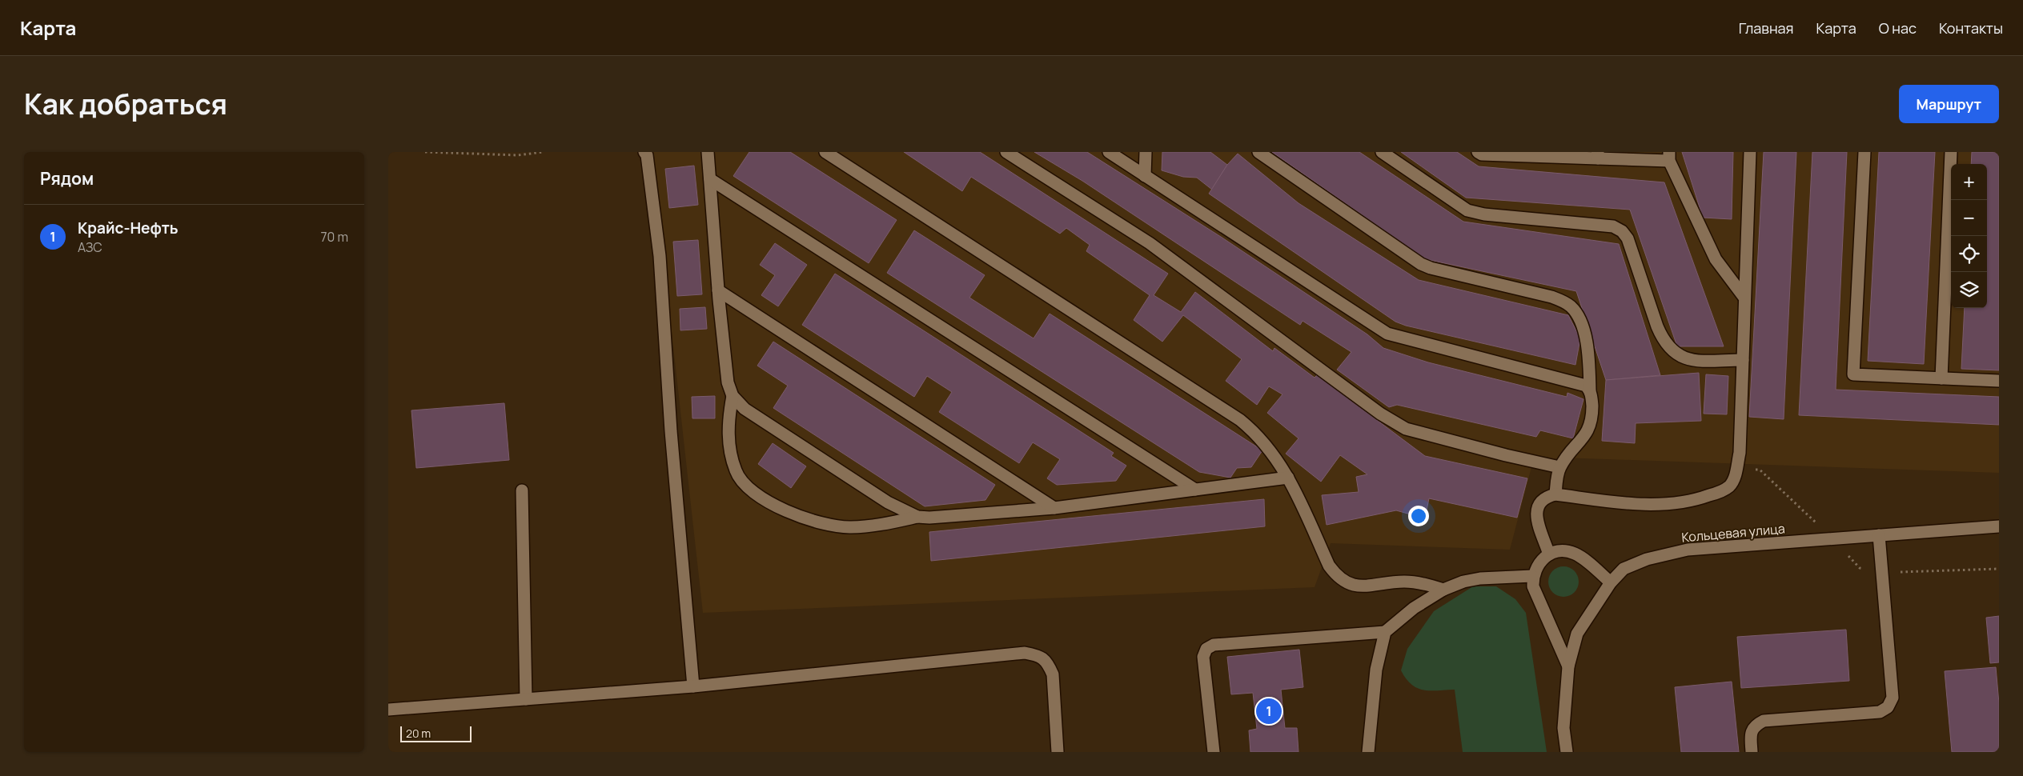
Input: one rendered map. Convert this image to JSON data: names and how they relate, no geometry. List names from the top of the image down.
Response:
{
  "streets": {
    "street": ["Кольцевая улица"]
  },
  "scale_bar": "20 m",
  "page": {
    "header": "Карта",
    "nav": [
      "Главная",
      "Карта",
      "О нас",
      "Контакты"
    ],
    "title": "Как добраться",
    "buttons": "Маршрут",
    "heading": "Рядом",
    "map_buttons": ["+", "−"],
    "list": [
      {
        "mark": "1",
        "name": "Крайс-Нефть",
        "note": "АЗС",
        "value": "70 m"
      }
    ],
    "pins": "1",
    "scale": "20 m"
  }
}
